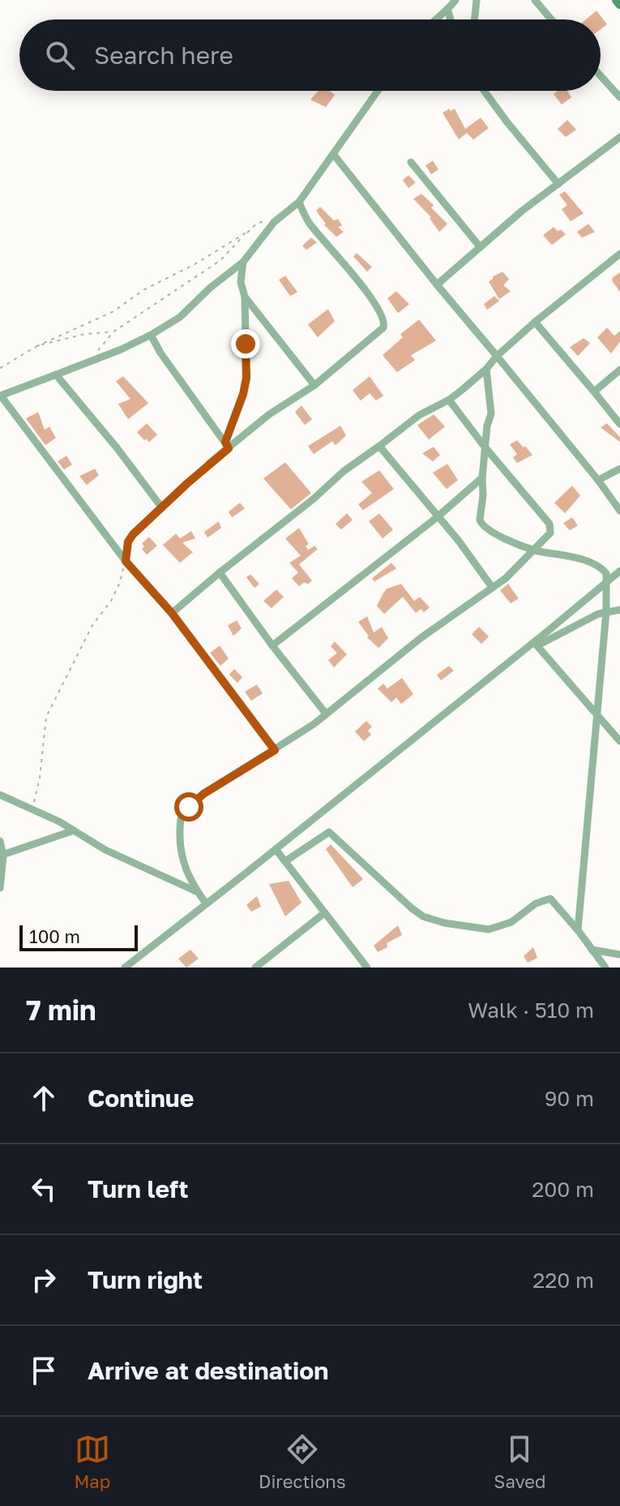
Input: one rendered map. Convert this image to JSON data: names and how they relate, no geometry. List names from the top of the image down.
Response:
{
  "scale_bar": "100 m",
  "page": {
    "search": "Search here",
    "scale": "100 m",
    "heading": ["7 min", "Walk · 510 m"],
    "list": [
      ["Continue", "90 m"],
      ["Turn left", "200 m"],
      ["Turn right", "220 m"],
      "Arrive at destination"
    ],
    "nav": ["Map", "Directions", "Saved"]
  }
}
